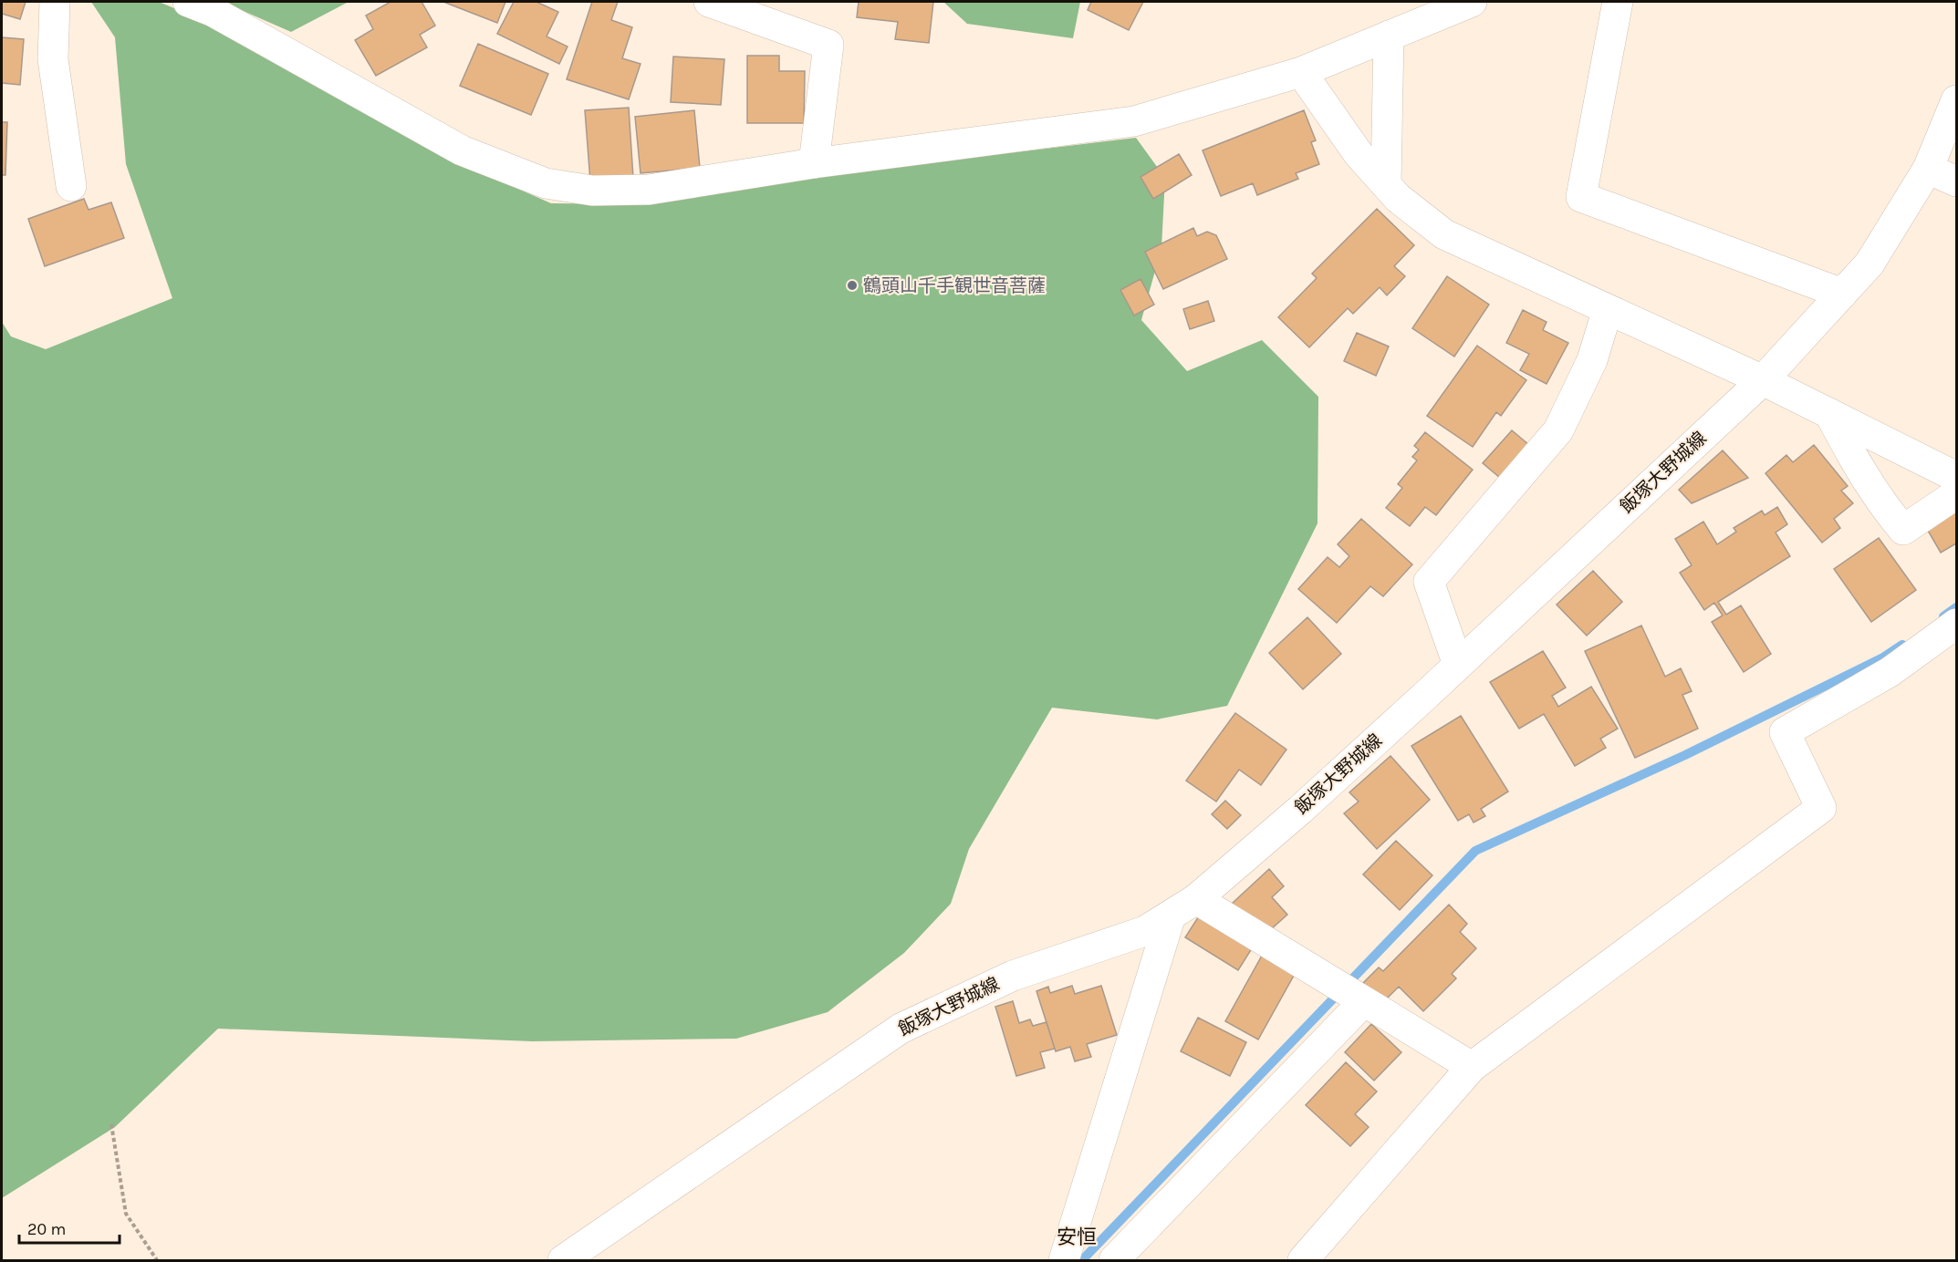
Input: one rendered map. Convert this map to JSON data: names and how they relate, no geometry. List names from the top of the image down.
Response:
{
  "streets": {
    "street": ["飯塚大野城線"]
  },
  "districts": ["安恒"],
  "places": ["鶴頭山千手観世音菩薩"],
  "scale_bar": "20 m"
}
